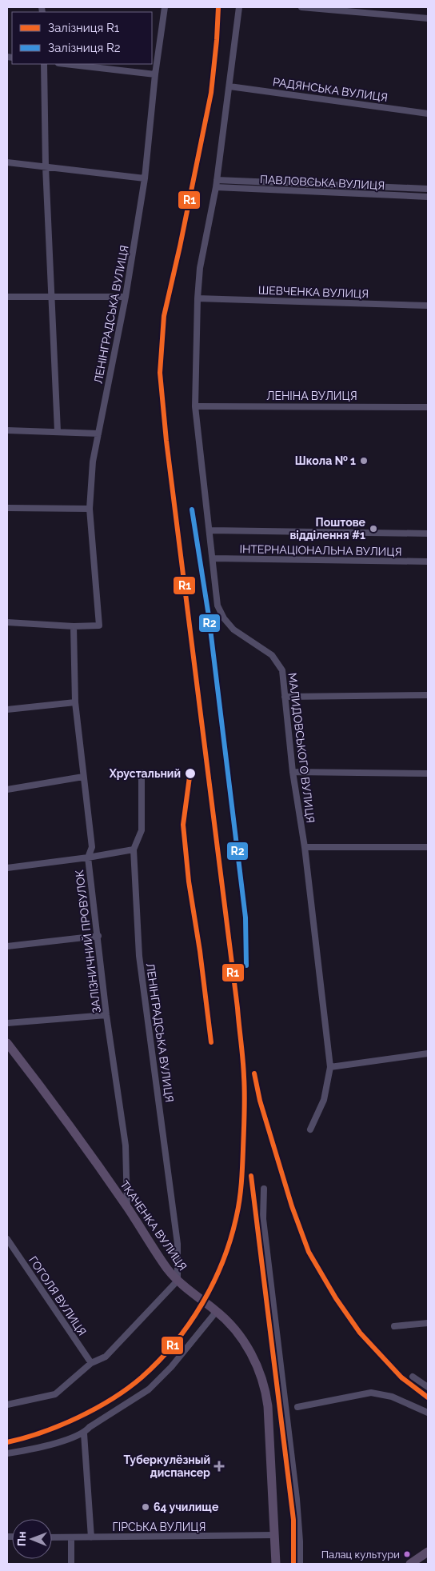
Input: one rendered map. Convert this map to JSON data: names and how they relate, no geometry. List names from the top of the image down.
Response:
{
  "streets": {
    "main road": ["ТКАЧЕНКА ВУЛИЦЯ"],
    "street": [
      "РАДЯНСЬКА ВУЛИЦЯ",
      "ПАВЛОВСЬКА ВУЛИЦЯ",
      "ШЕВЧЕНКА ВУЛИЦЯ",
      "ЛЕНІНГРАДСЬКА ВУЛИЦЯ",
      "ЛЕНІНА ВУЛИЦЯ",
      "ІНТЕРНАЦІОНАЛЬНА ВУЛИЦЯ",
      "МАЛИДОВСЬКОГО ВУЛИЦЯ",
      "ЗАЛІЗНИЧНИЙ ПРОВУЛОК",
      "ГОГОЛЯ ВУЛИЦЯ",
      "ГІРСЬКА ВУЛИЦЯ"
    ]
  },
  "crossings": [
    ["РАДЯНСЬКА ВУЛИЦЯ", "МАЛИДОВСЬКОГО ВУЛИЦЯ"],
    ["ПАВЛОВСЬКА ВУЛИЦЯ", "МАЛИДОВСЬКОГО ВУЛИЦЯ"],
    ["ШЕВЧЕНКА ВУЛИЦЯ", "МАЛИДОВСЬКОГО ВУЛИЦЯ"],
    ["ЛЕНІНГРАДСЬКА ВУЛИЦЯ", "ЗАЛІЗНИЧНИЙ ПРОВУЛОК"],
    ["ЛЕНІНГРАДСЬКА ВУЛИЦЯ", "ТКАЧЕНКА ВУЛИЦЯ"],
    ["ЛЕНІНА ВУЛИЦЯ", "МАЛИДОВСЬКОГО ВУЛИЦЯ"],
    ["ІНТЕРНАЦІОНАЛЬНА ВУЛИЦЯ", "МАЛИДОВСЬКОГО ВУЛИЦЯ"],
    ["ЗАЛІЗНИЧНИЙ ПРОВУЛОК", "ТКАЧЕНКА ВУЛИЦЯ"],
    ["ТКАЧЕНКА ВУЛИЦЯ", "ГІРСЬКА ВУЛИЦЯ"]
  ],
  "places": {
    "other": [
      "Школа № 1",
      "Поштове відділення #1",
      "Хрустальний",
      "64 училище",
      "Палац культури"
    ],
    "health": ["Туберкулёзный диспансер"]
  },
  "lines": ["rail line R1", "rail line R2"],
  "legend": ["Залізниця R1", "Залізниця R2"],
  "north": "left"
}
